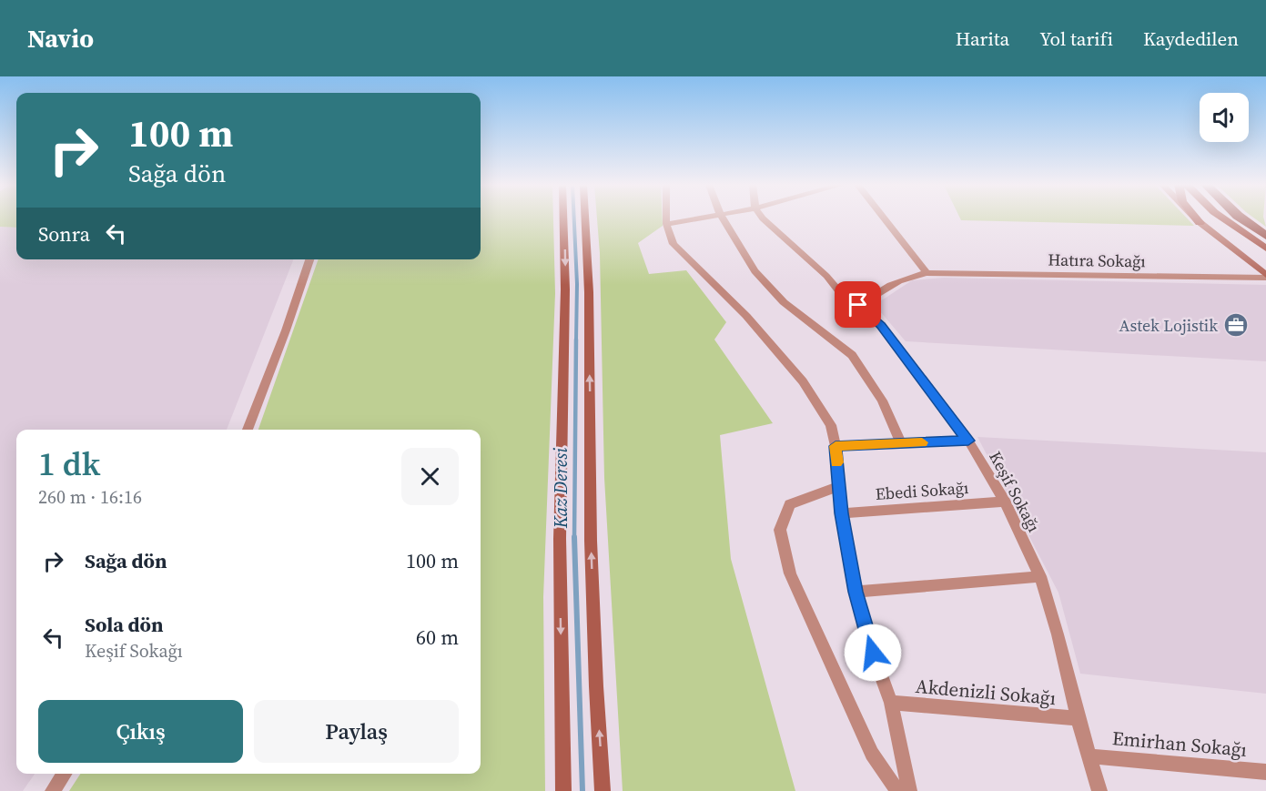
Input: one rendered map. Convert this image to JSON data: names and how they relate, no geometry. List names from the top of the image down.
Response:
{
  "streets": {
    "street": [
      "Hatıra Sokağı",
      "Ebedi Sokağı",
      "Keşif Sokağı",
      "Akdenizli Sokağı",
      "Emirhan Sokağı"
    ]
  },
  "crossings": [
    ["Hatıra Sokağı", "Keşif Sokağı"],
    ["Ebedi Sokağı", "Keşif Sokağı"],
    ["Keşif Sokağı", "Akdenizli Sokağı"],
    ["Keşif Sokağı", "Emirhan Sokağı"]
  ],
  "water": ["Kaz Deresi"],
  "places": {
    "office": ["Astek Lojistik"]
  },
  "page": {
    "header": "Navio",
    "nav": ["Harita", "Yol tarifi", "Kaydedilen"],
    "turn": ["100 m", "Sağa dön"],
    "then": "Sonra",
    "heading": ["1 dk", "260 m · 16:16"],
    "list": [
      {
        "name": "Sağa dön",
        "value": "100 m"
      },
      {
        "name": "Sola dön",
        "note": "Keşif Sokağı",
        "value": "60 m"
      }
    ],
    "buttons": ["Çıkış", "Paylaş"]
  }
}
